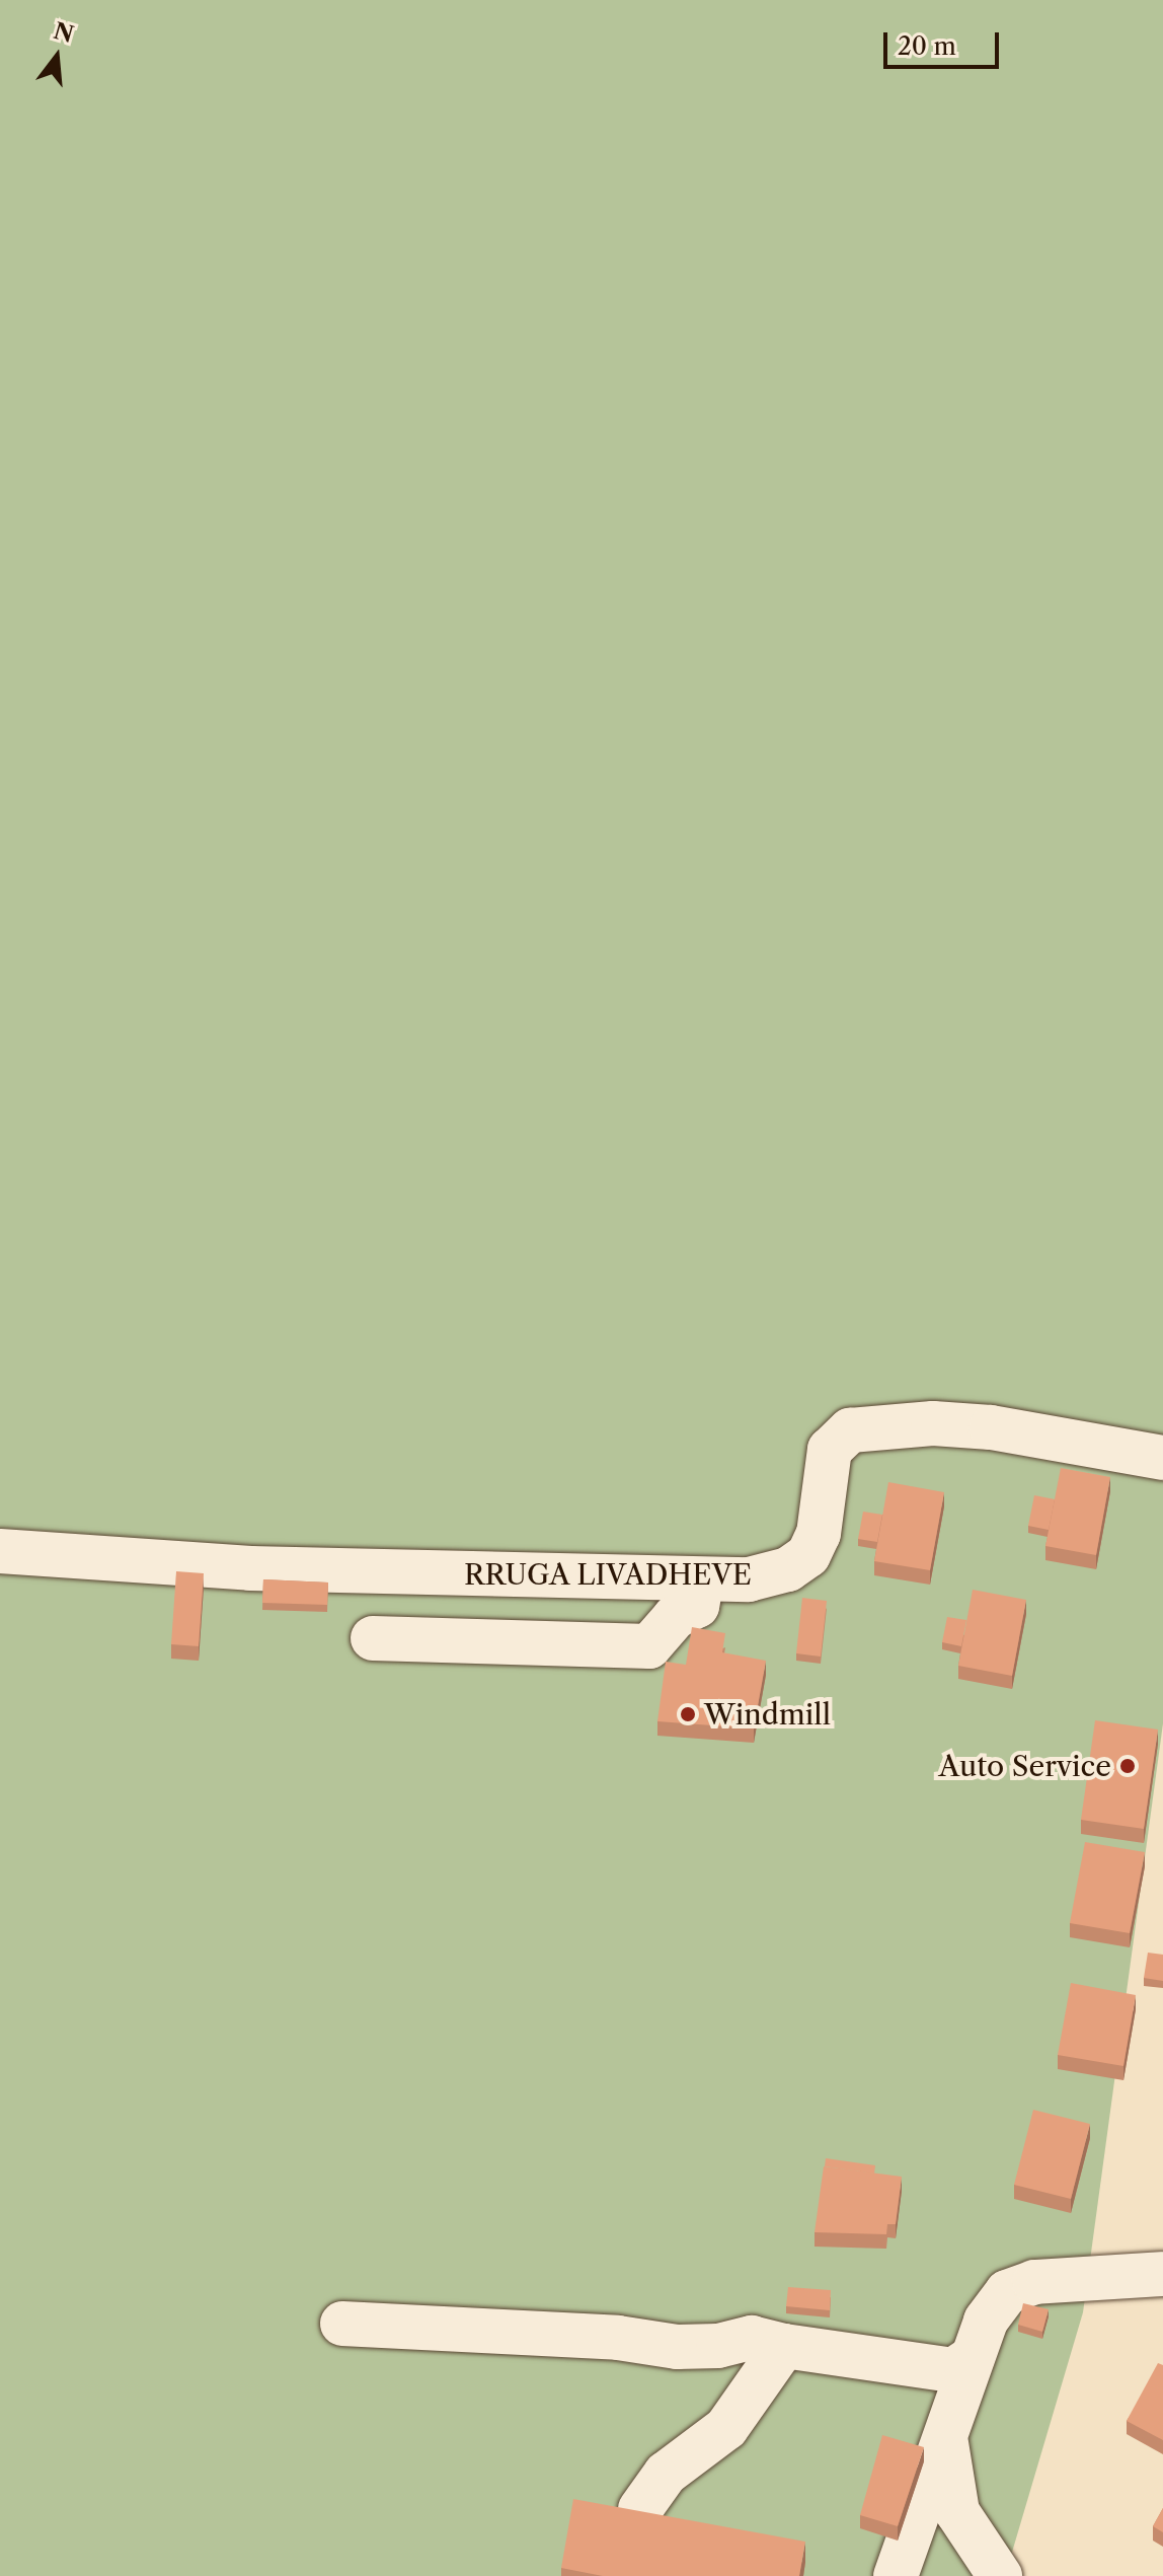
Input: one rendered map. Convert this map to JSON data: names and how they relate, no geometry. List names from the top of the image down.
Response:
{
  "streets": {
    "street": ["RRUGA LIVADHEVE"]
  },
  "places": ["Windmill", "Auto Service"],
  "scale_bar": "20 m",
  "north": "top"
}
